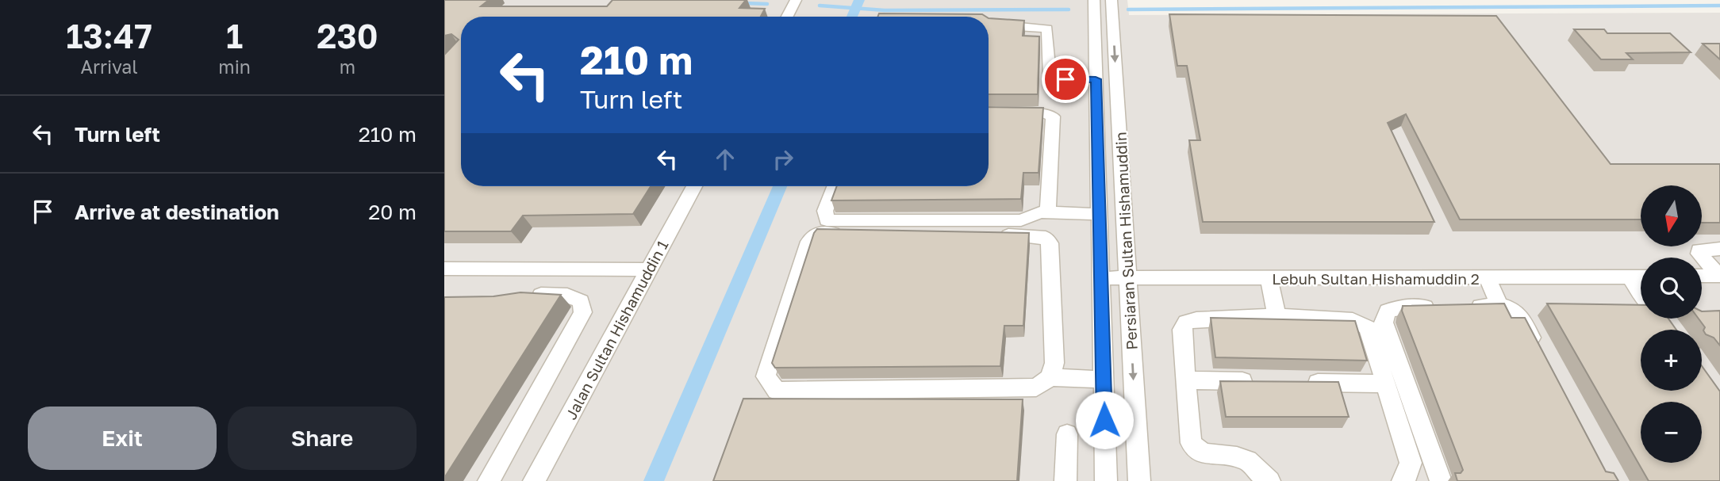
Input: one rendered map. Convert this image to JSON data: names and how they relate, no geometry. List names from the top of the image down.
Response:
{
  "streets": {
    "street": ["Persiaran Sultan Hishamuddin", "Lebuh Sultan Hishamuddin 2", "Jalan Sultan Hishamuddin 1"]
  },
  "crossings": [
    ["Persiaran Sultan Hishamuddin", "Lebuh Sultan Hishamuddin 2"]
  ],
  "north": "bottom",
  "page": {
    "eta": [
      "13:47",
      "Arrival",
      "1",
      "min",
      "230",
      "m"
    ],
    "turn": ["210 m", "Turn left"],
    "list": [
      {
        "name": "Turn left",
        "value": "210 m"
      },
      {
        "name": "Arrive at destination",
        "value": "20 m"
      }
    ],
    "map_buttons": ["+", "−"],
    "buttons": ["Exit", "Share"]
  }
}
